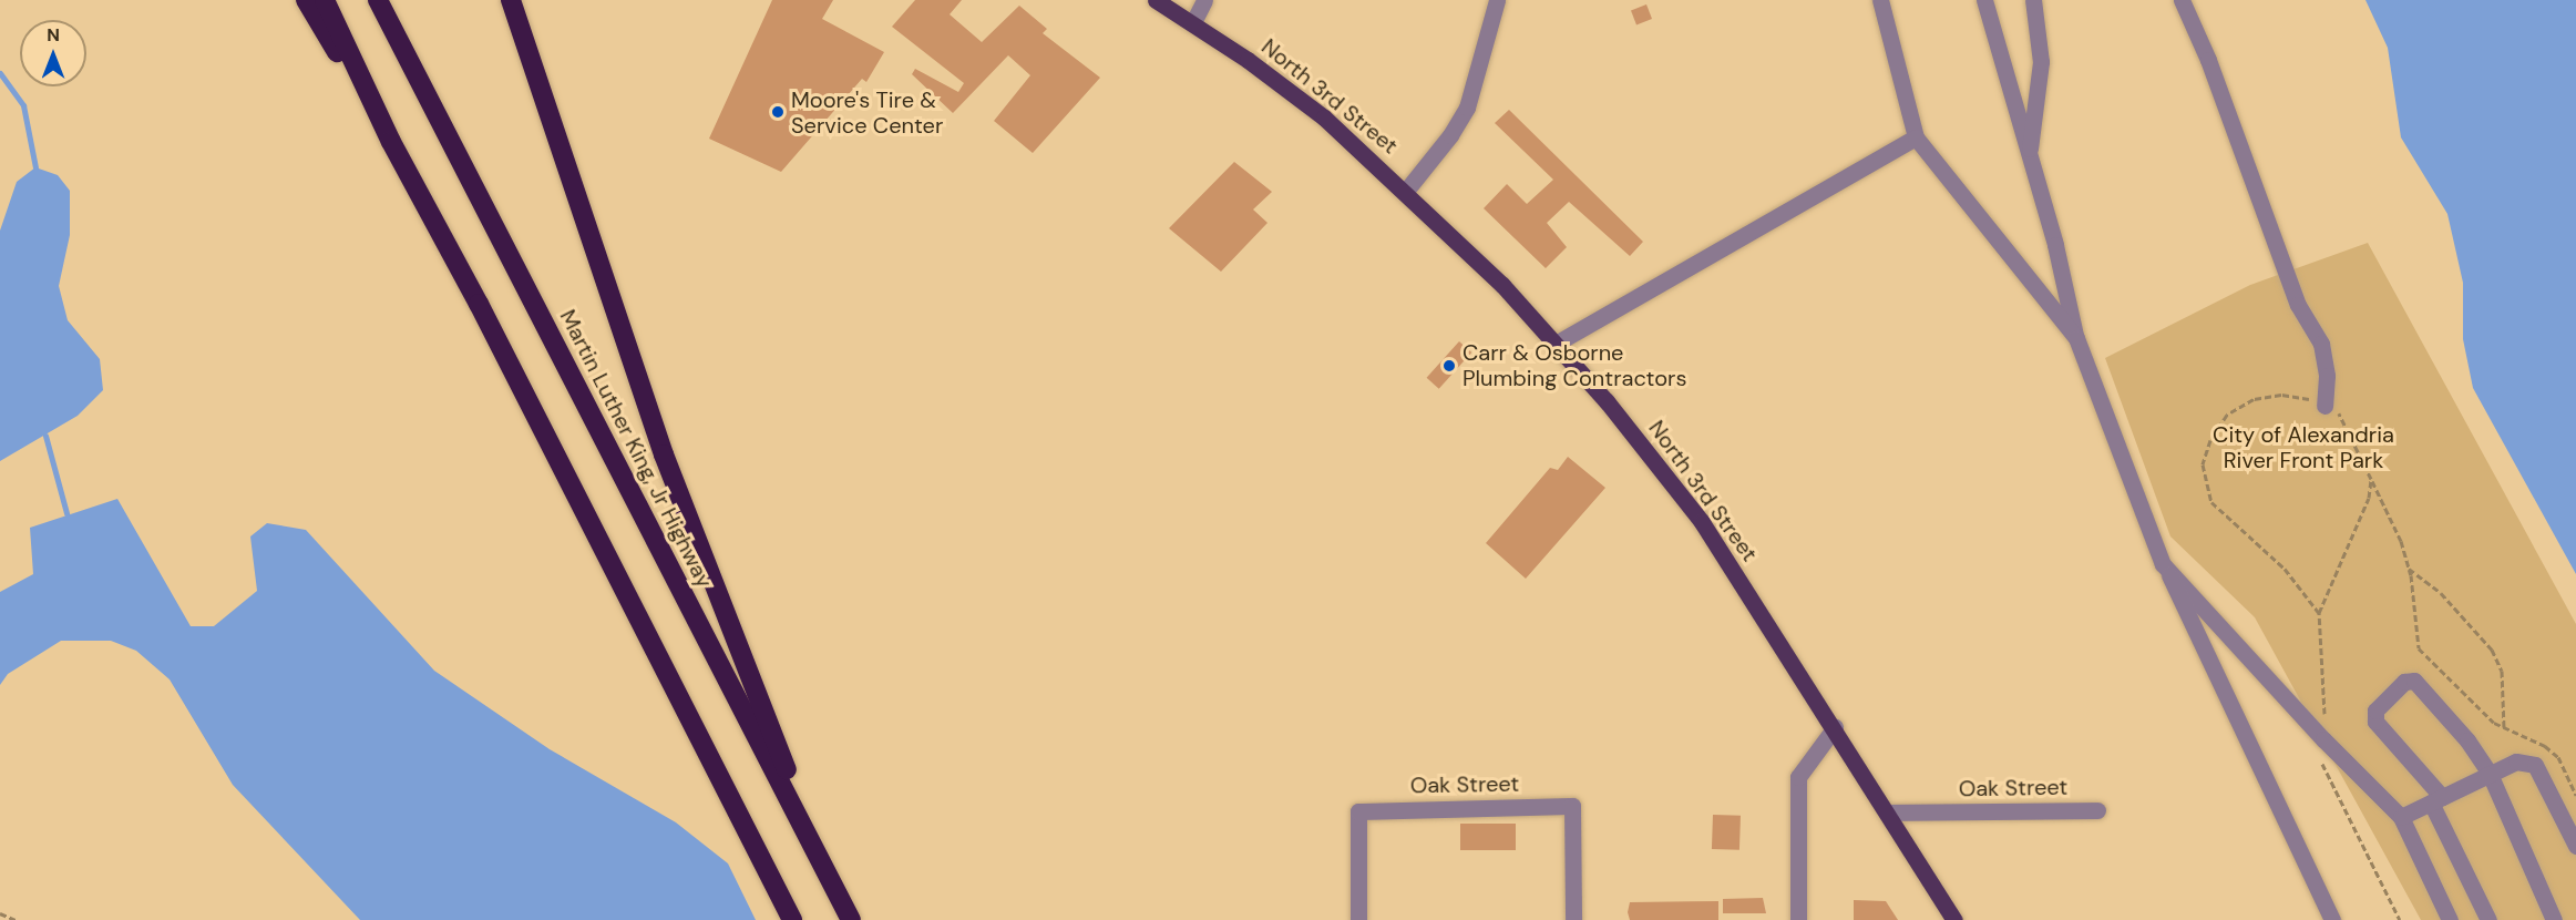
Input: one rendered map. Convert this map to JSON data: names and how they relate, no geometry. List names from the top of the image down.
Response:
{
  "streets": {
    "highway": ["Martin Luther King, Jr Highway"],
    "main road": ["North 3rd Street"],
    "street": ["Oak Street"]
  },
  "crossings": [
    ["North 3rd Street", "Oak Street"]
  ],
  "parks": ["City of Alexandria River Front Park"],
  "places": ["Moore's Tire & Service Center", "Carr & Osborne Plumbing Contractors"],
  "north": "top"
}
